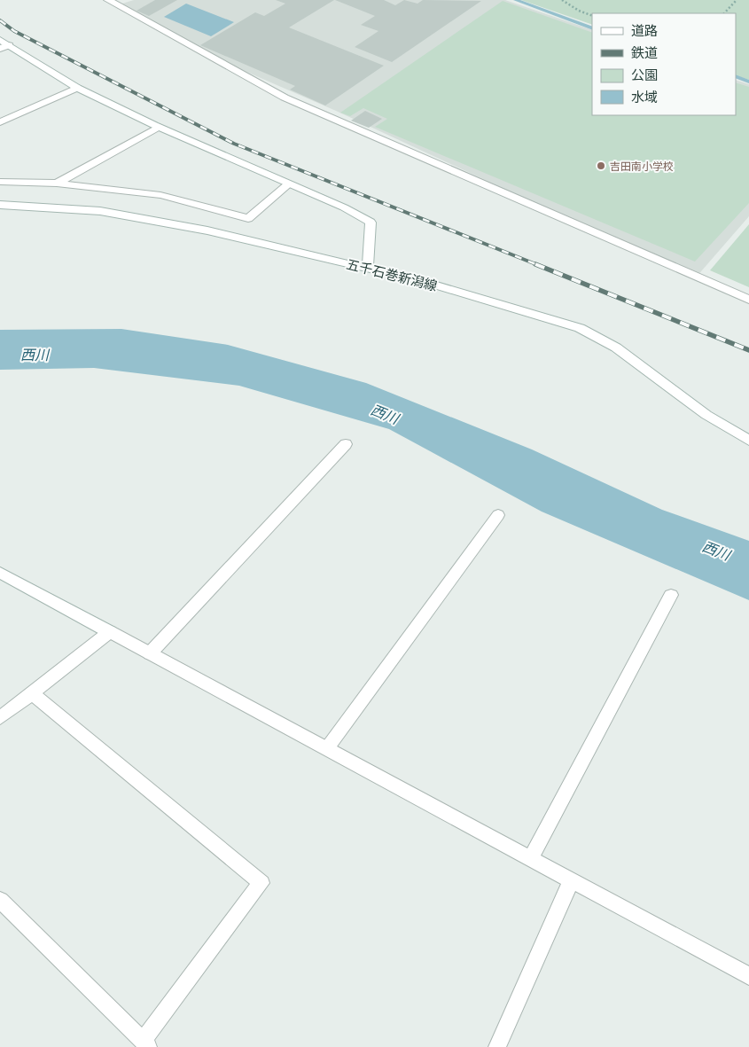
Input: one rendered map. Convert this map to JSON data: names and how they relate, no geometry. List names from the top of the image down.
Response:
{
  "streets": {
    "street": ["五千石巻新潟線"]
  },
  "water": ["西川"],
  "places": ["吉田南小学校"],
  "legend": [
    "道路",
    "鉄道",
    "公園",
    "水域"
  ]
}
